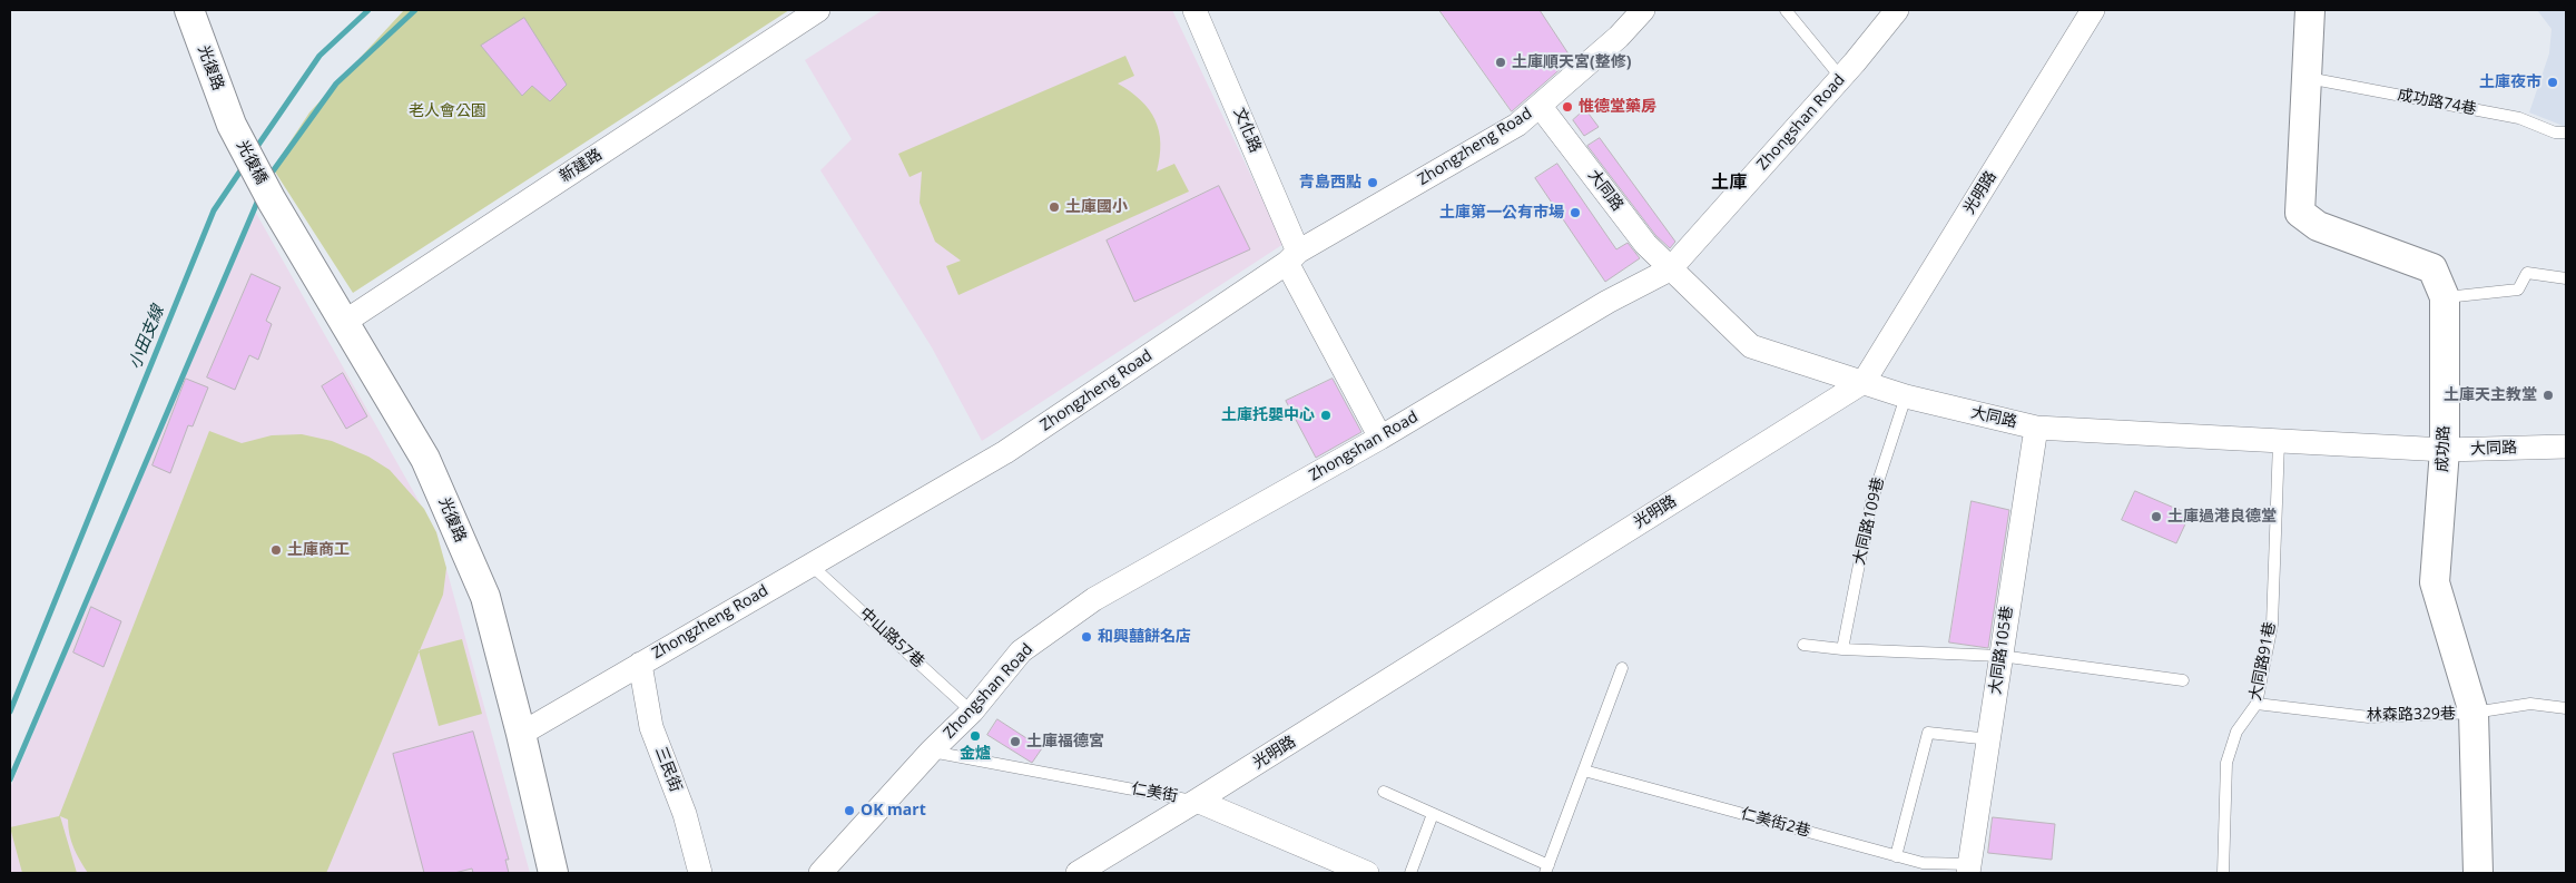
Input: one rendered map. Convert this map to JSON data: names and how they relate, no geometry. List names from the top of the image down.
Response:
{
  "streets": {
    "street": [
      "光復路",
      "Zhongshan Road",
      "文化路",
      "Zhongzheng Road",
      "光復橋",
      "新建路",
      "大同路",
      "光明路",
      "成功路",
      "大同路105巷",
      "三民街",
      "仁美街"
    ],
    "lane": [
      "成功路74巷",
      "大同路109巷",
      "中山路57巷",
      "大同路91巷",
      "林森路329巷",
      "仁美街2巷"
    ]
  },
  "crossings": [
    ["光復路", "Zhongzheng Road"],
    ["光復路", "光復橋"],
    ["光復路", "新建路"],
    ["成功路74巷", "成功路"],
    ["Zhongshan Road", "文化路"],
    ["Zhongshan Road", "大同路"],
    ["Zhongshan Road", "中山路57巷"],
    ["Zhongshan Road", "仁美街"],
    ["文化路", "Zhongzheng Road"],
    ["Zhongzheng Road", "大同路"],
    ["Zhongzheng Road", "中山路57巷"],
    ["Zhongzheng Road", "三民街"],
    ["大同路", "光明路"],
    ["大同路", "成功路"],
    ["大同路", "大同路109巷"],
    ["大同路", "大同路105巷"],
    ["大同路", "大同路91巷"],
    ["光明路", "仁美街"],
    ["成功路", "林森路329巷"],
    ["大同路105巷", "仁美街2巷"],
    ["大同路91巷", "林森路329巷"]
  ],
  "districts": ["土庫"],
  "water": ["小田支線"],
  "parks": ["老人會公園"],
  "places": [
    "土庫順天宮(整修)",
    "土庫夜市",
    "惟德堂藥房",
    "青島西點",
    "土庫國小",
    "土庫第一公有市場",
    "土庫天主教堂",
    "土庫托嬰中心",
    "土庫過港良德堂",
    "土庫商工",
    "和興囍餅名店",
    "金爐",
    "土庫福德宮",
    "OK mart"
  ]
}
